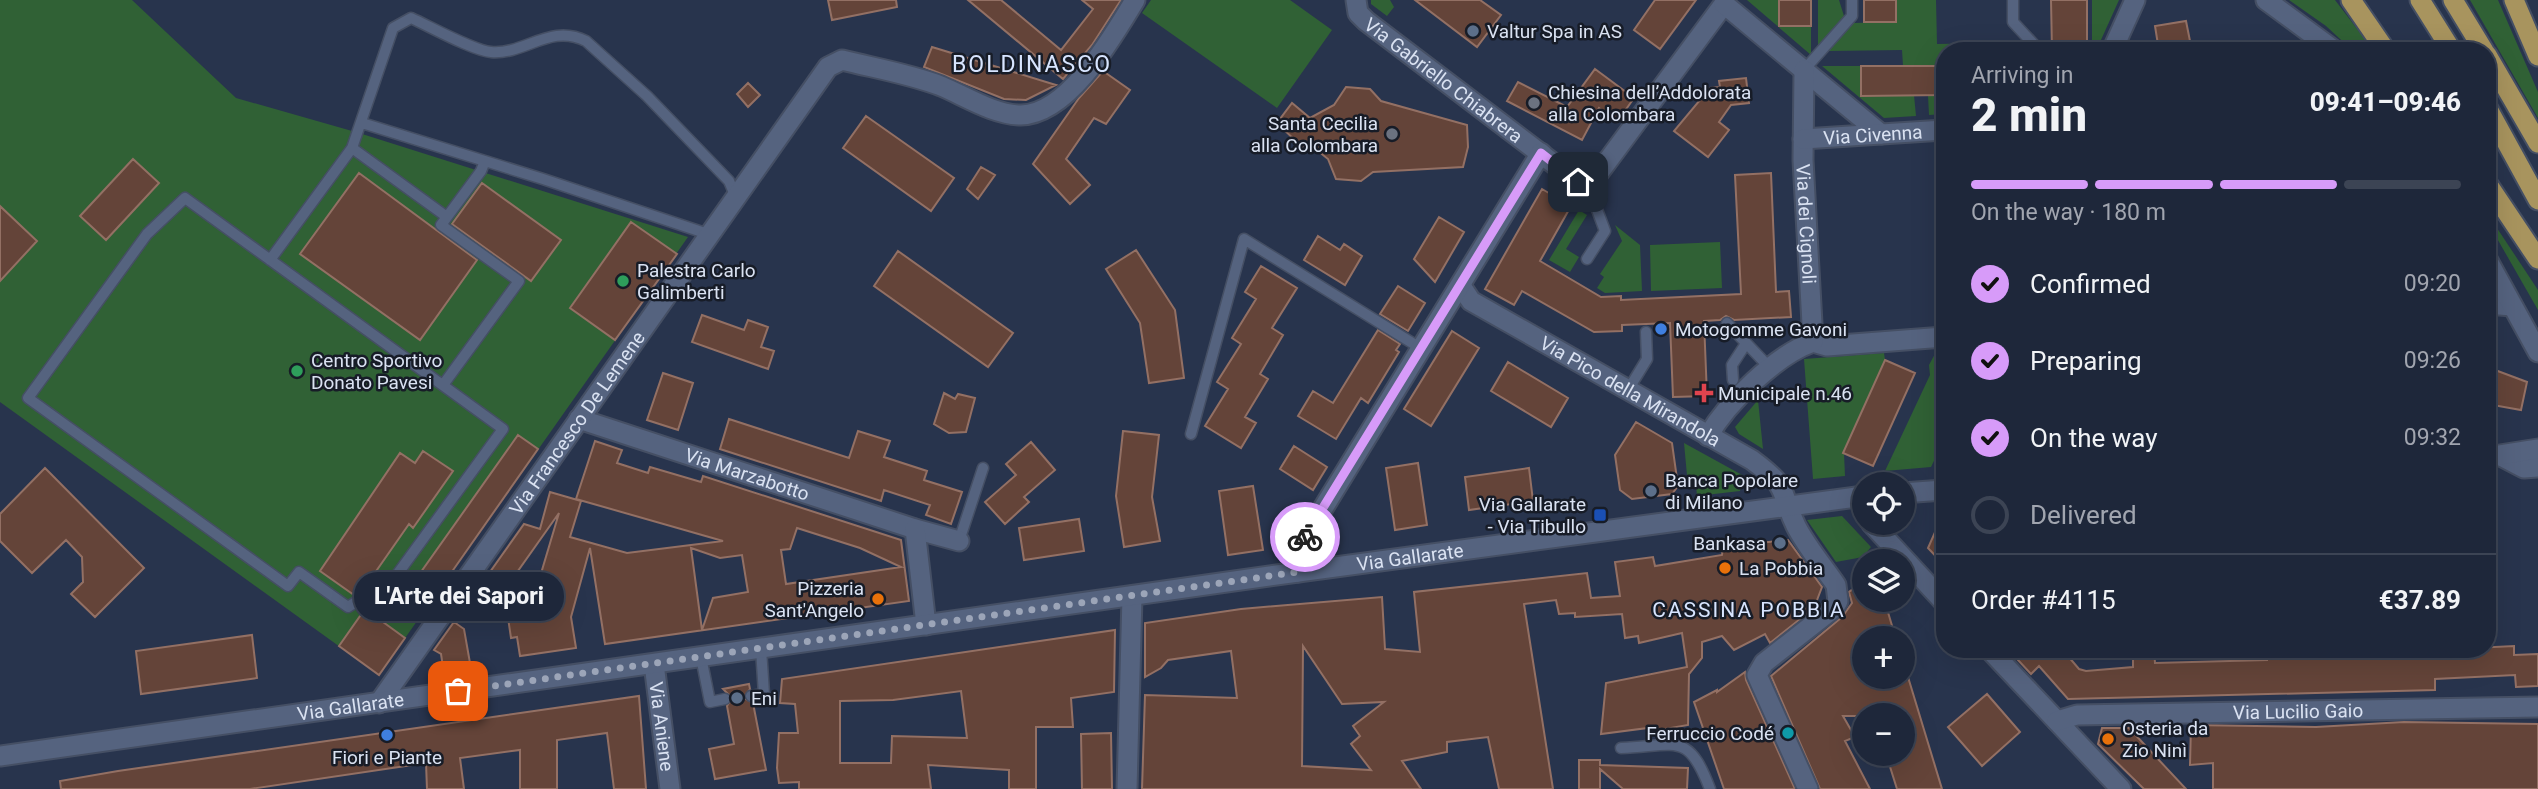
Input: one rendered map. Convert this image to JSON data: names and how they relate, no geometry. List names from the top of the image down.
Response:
{
  "streets": {
    "street": [
      "Via Gabriello Chiabrera",
      "Via Civenna",
      "Via dei Cignoli",
      "Via Pico della Mirandola",
      "Via Francesco De Lemene",
      "Via Marzabotto",
      "Via Gallarate",
      "Via Lucilio Gaio",
      "Via Aniene"
    ]
  },
  "crossings": [
    ["Via Civenna", "Via dei Cignoli"],
    ["Via Pico della Mirandola", "Via Gallarate"],
    ["Via Francesco De Lemene", "Via Marzabotto"],
    ["Via Francesco De Lemene", "Via Gallarate"],
    ["Via Gallarate", "Via Aniene"]
  ],
  "districts": ["BOLDINASCO", "CASSINA POBBIA"],
  "places": {
    "other": [
      "Valtur Spa in AS",
      "Chiesina dell’Addolorata alla Colombara",
      "Santa Cecilia alla Colombara",
      "Palestra Carlo Galimberti",
      "Motogomme Gavoni",
      "Centro Sportivo Donato Pavesi",
      "Banca Popolare di Milano",
      "Bankasa",
      "La Pobbia",
      "Pizzeria Sant'Angelo",
      "L'Arte dei Sapori",
      "Eni",
      "Ferruccio Codé",
      "Fiori e Piante",
      "Osteria da Zio Ninì"
    ],
    "health": ["Municipale n.46"],
    "transit": ["Via Gallarate - Via Tibullo"]
  },
  "page": {
    "heading": ["2 min", "Arriving in", "09:41–09:46"],
    "panel": ["Order #4115", "€37.89"],
    "bar": "On the way · 180 m",
    "list": [
      ["Confirmed", "09:20"],
      ["Preparing", "09:26"],
      ["On the way", "09:32"],
      "Delivered"
    ],
    "map_buttons": ["+", "−"],
    "bubble": "L'Arte dei Sapori"
  }
}
